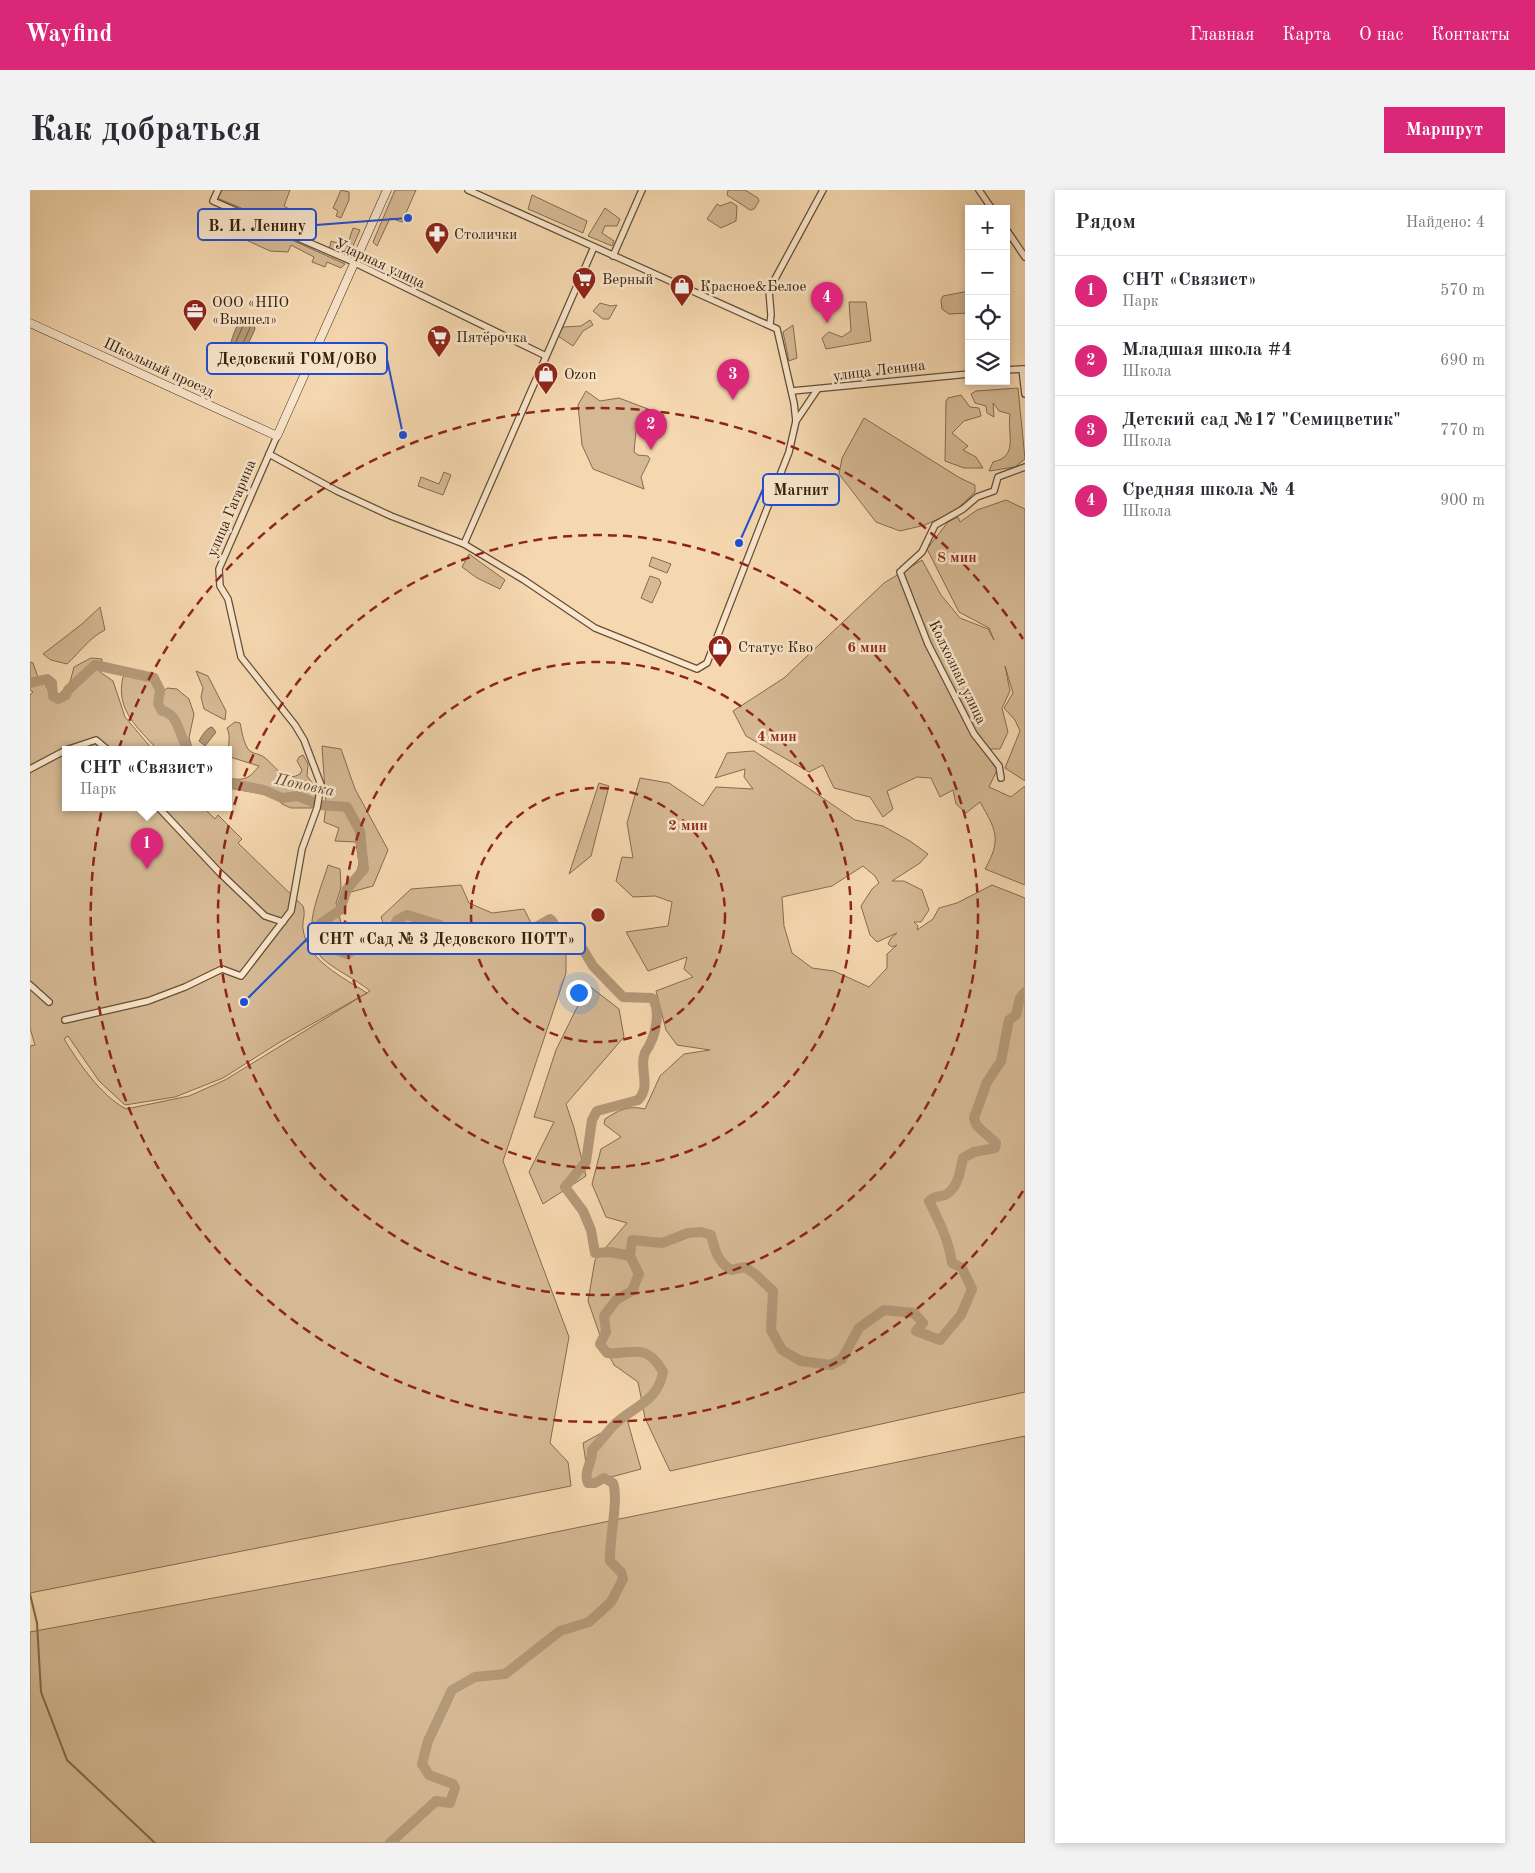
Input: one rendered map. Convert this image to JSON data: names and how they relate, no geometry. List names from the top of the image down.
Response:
{
  "streets": {
    "street": [
      "Ударная улица",
      "Школьный проезд",
      "улица Ленина",
      "улица Гагарина",
      "Колхозная улица"
    ]
  },
  "crossings": [
    ["Ударная улица", "улица Гагарина"],
    ["Школьный проезд", "улица Гагарина"]
  ],
  "water": ["Поповка"],
  "places": {
    "other": [
      "В. И. Ленину",
      "Дедовский ГОМ/ОВО",
      "Магнит",
      "СНТ «Сад № 3 Дедовского ПОТТ»"
    ],
    "pharmacy": ["Столички"],
    "supermarket": ["Верный", "Пятёрочка"],
    "shop": ["Красное&Белое", "Ozon", "Статус Кво"],
    "office": ["ООО «НПО «Вымпел»"]
  },
  "page": {
    "header": "Wayfind",
    "nav": [
      "Главная",
      "Карта",
      "О нас",
      "Контакты"
    ],
    "buttons": "Маршрут",
    "title": "Как добраться",
    "heading": ["Рядом", "Найдено: 4"],
    "map_buttons": ["+", "−"],
    "list": [
      {
        "mark": "1",
        "name": "СНТ «Связист»",
        "note": "Парк",
        "value": "570 m"
      },
      {
        "mark": "2",
        "name": "Младшая школа #4",
        "note": "Школа",
        "value": "690 m"
      },
      {
        "mark": "3",
        "name": "Детский сад №17 \"Семицветик\"",
        "note": "Школа",
        "value": "770 m"
      },
      {
        "mark": "4",
        "name": "Средняя школа № 4",
        "note": "Школа",
        "value": "900 m"
      }
    ],
    "pins": [
      "4",
      "3",
      "2",
      "1"
    ],
    "popup": ["СНТ «Связист»", "Парк"]
  },
  "rings": [
    "8 мин",
    "6 мин",
    "4 мин",
    "2 мин"
  ]
}
